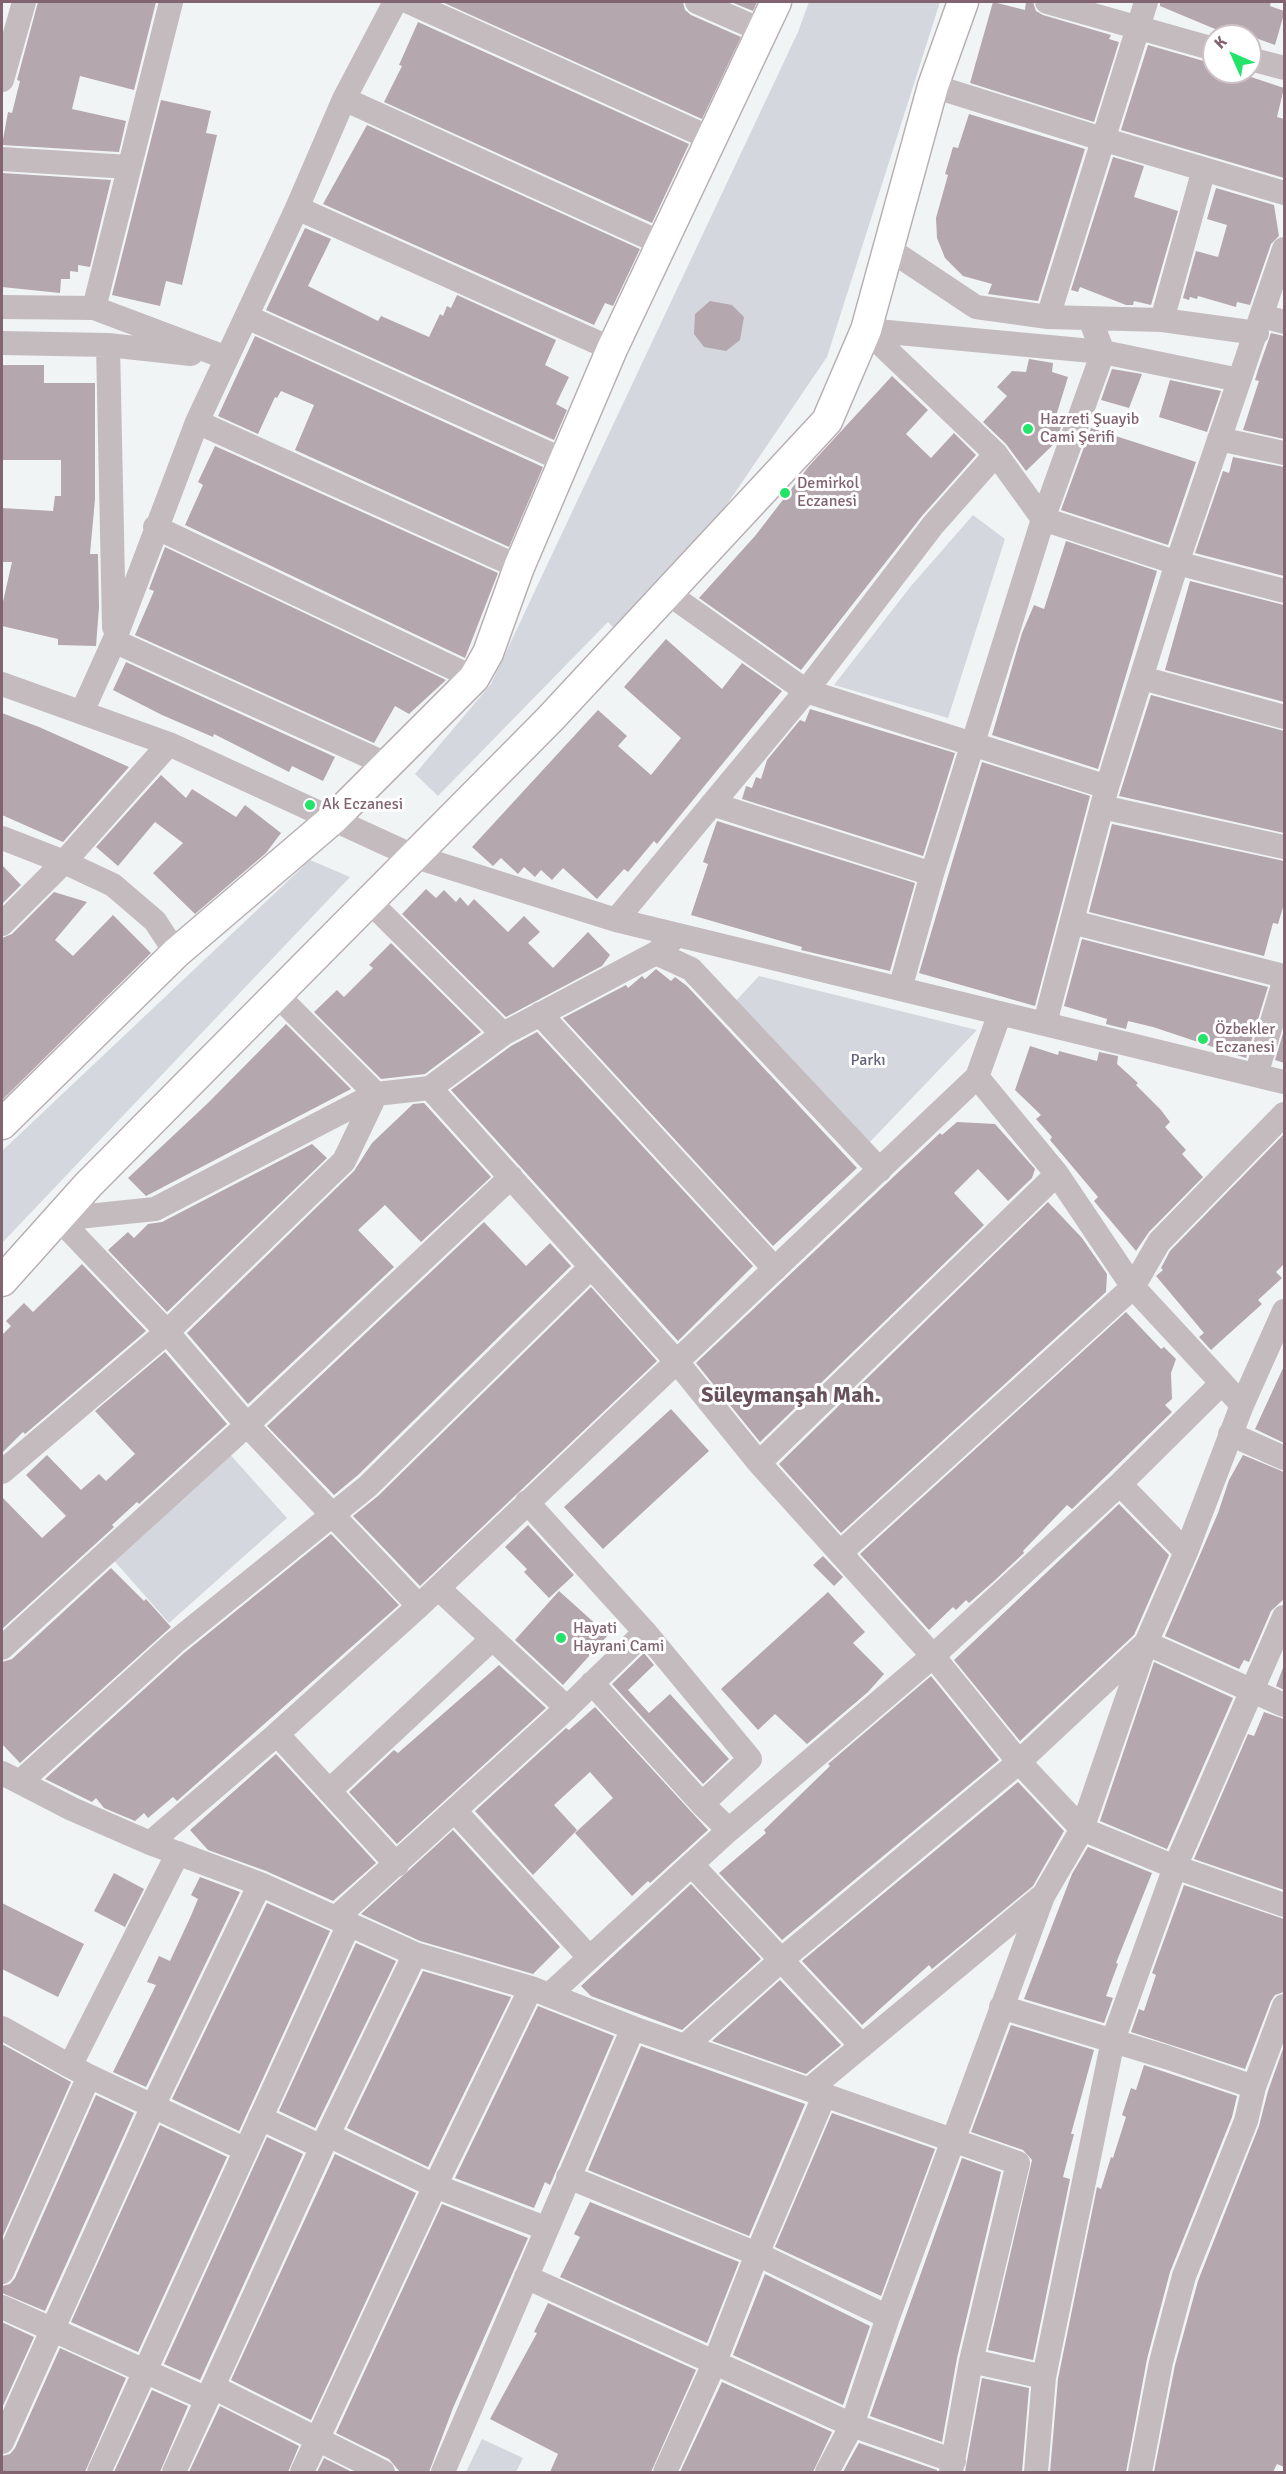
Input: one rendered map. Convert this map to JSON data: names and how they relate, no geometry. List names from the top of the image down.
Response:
{
  "districts": ["Süleymanşah Mah."],
  "parks": ["Parkı"],
  "places": [
    "Hazreti Şuayib Cami Şerifi",
    "Demirkol Eczanesi",
    "Ak Eczanesi",
    "Özbekler Eczanesi",
    "Hayati Hayrani Cami"
  ],
  "north": "top left"
}
